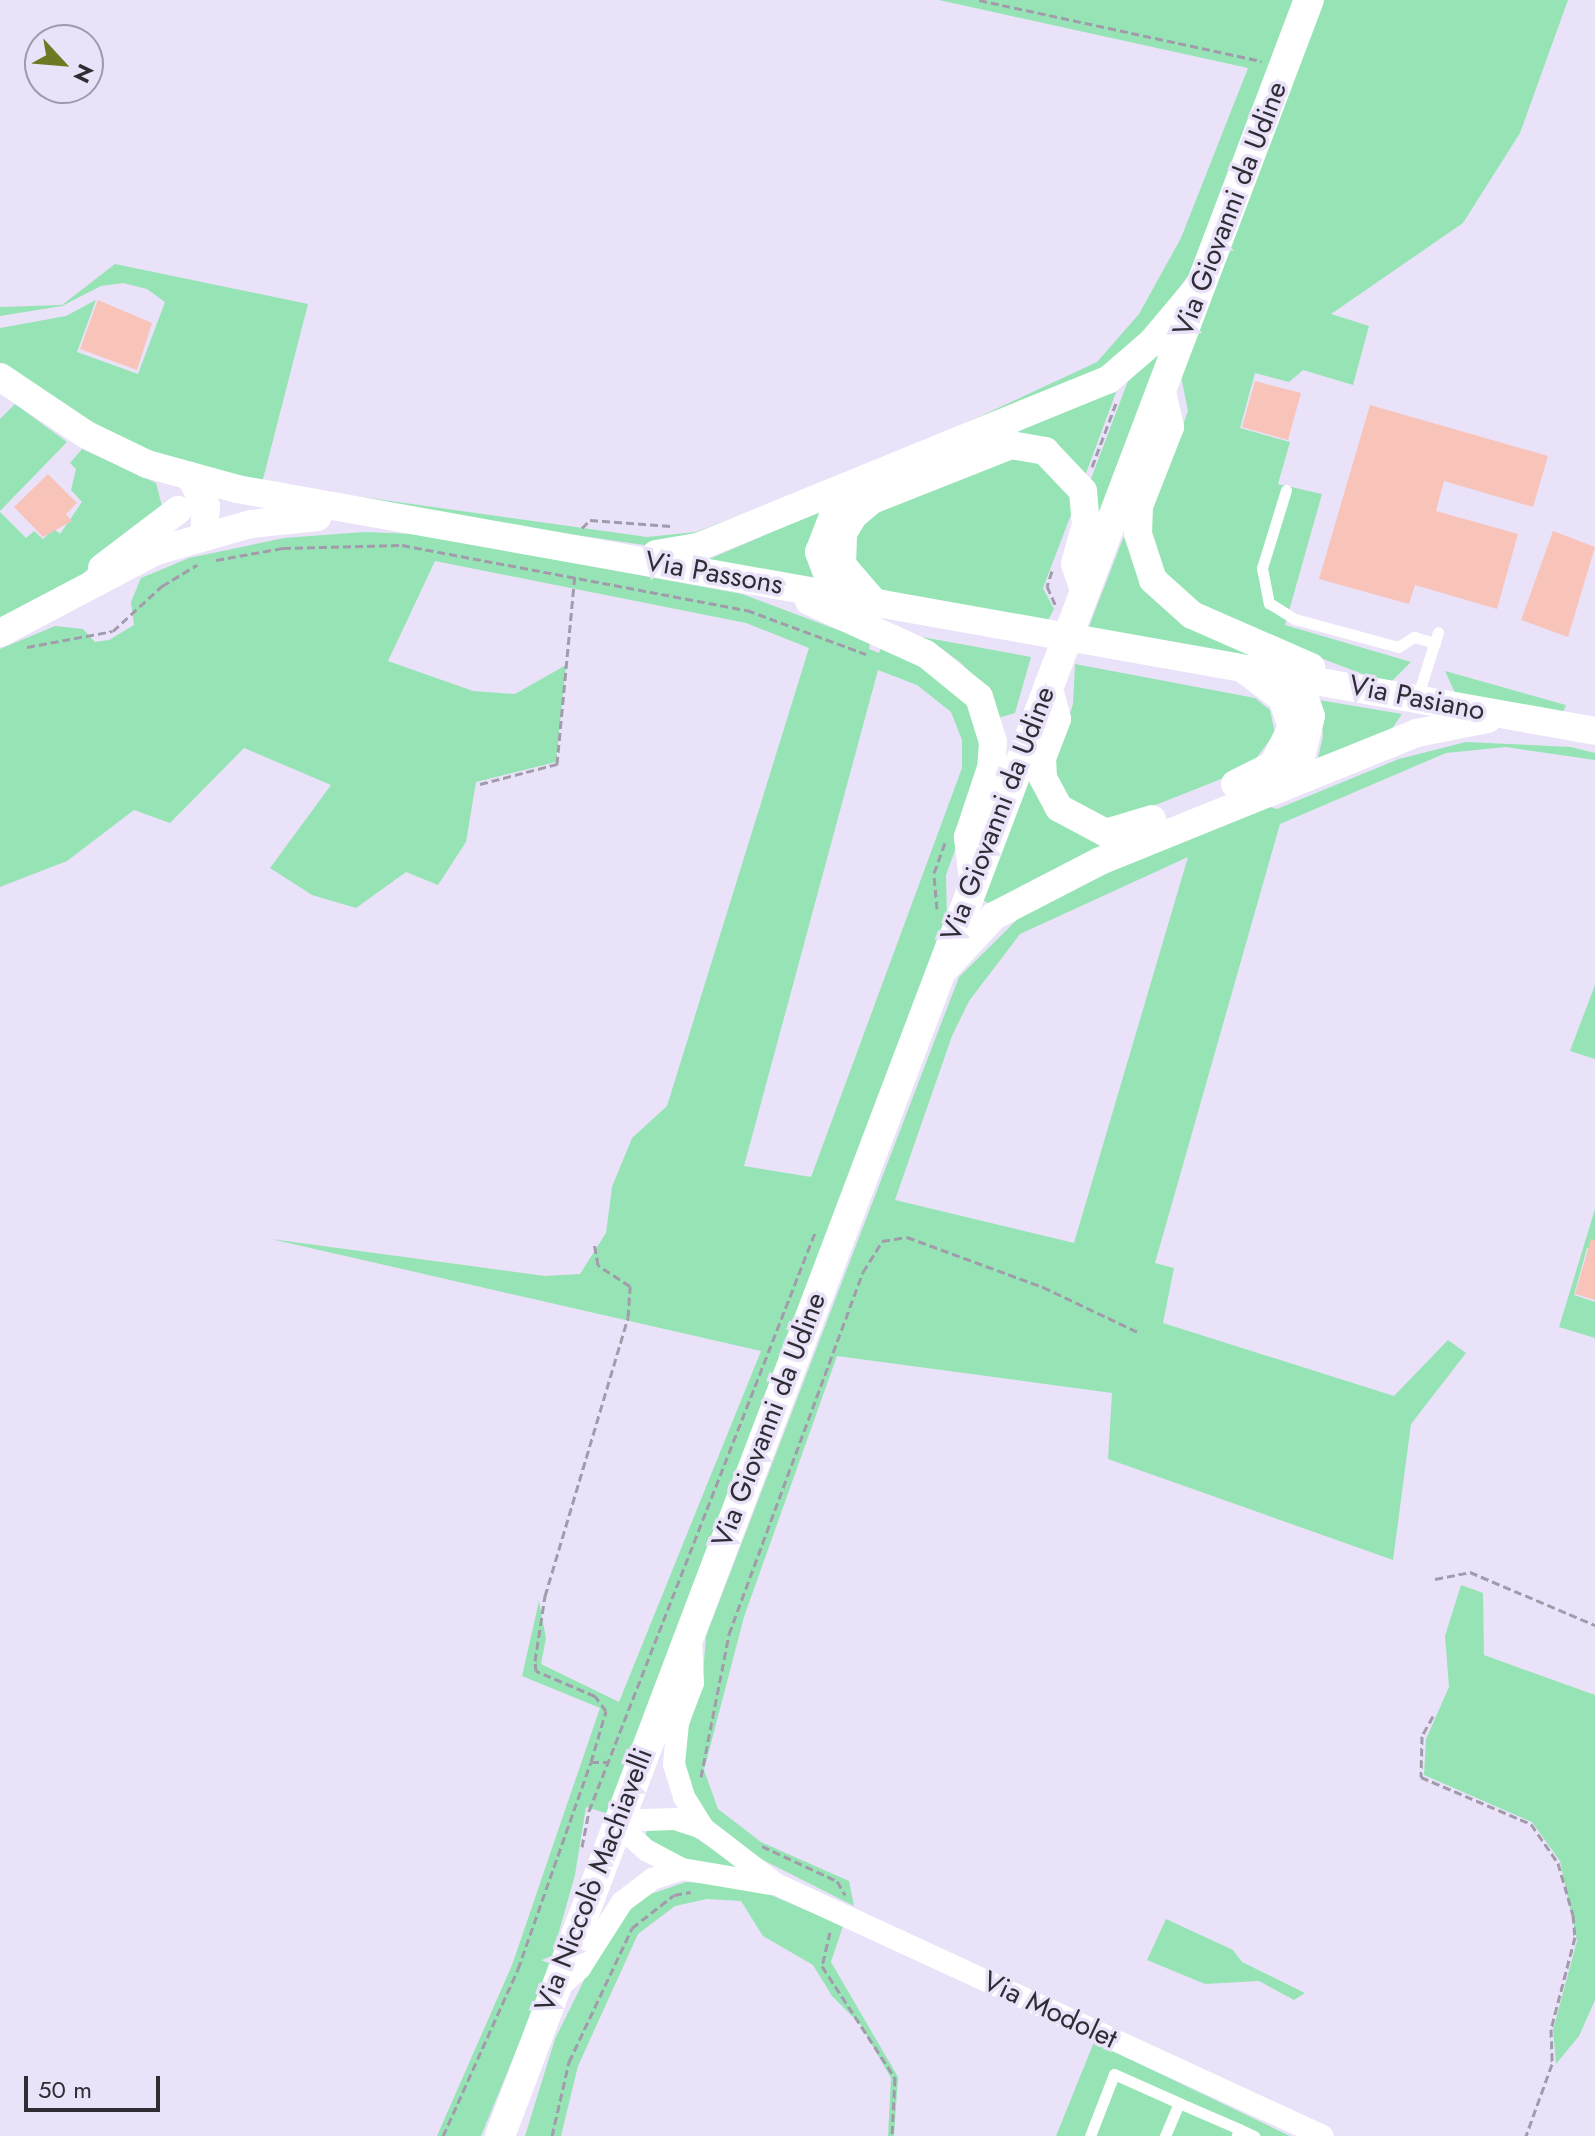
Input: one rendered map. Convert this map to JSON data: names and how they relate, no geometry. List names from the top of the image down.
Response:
{
  "streets": {
    "main road": ["Via Giovanni da Udine", "Via Niccolò Machiavelli"],
    "street": ["Via Passons", "Via Pasiano", "Via Modolet"]
  },
  "crossings": [
    ["Via Giovanni da Udine", "Via Niccolò Machiavelli"],
    ["Via Giovanni da Udine", "Via Modolet"],
    ["Via Passons", "Via Pasiano"],
    ["Via Niccolò Machiavelli", "Via Modolet"]
  ],
  "scale_bar": "50 m",
  "north": "bottom right"
}
